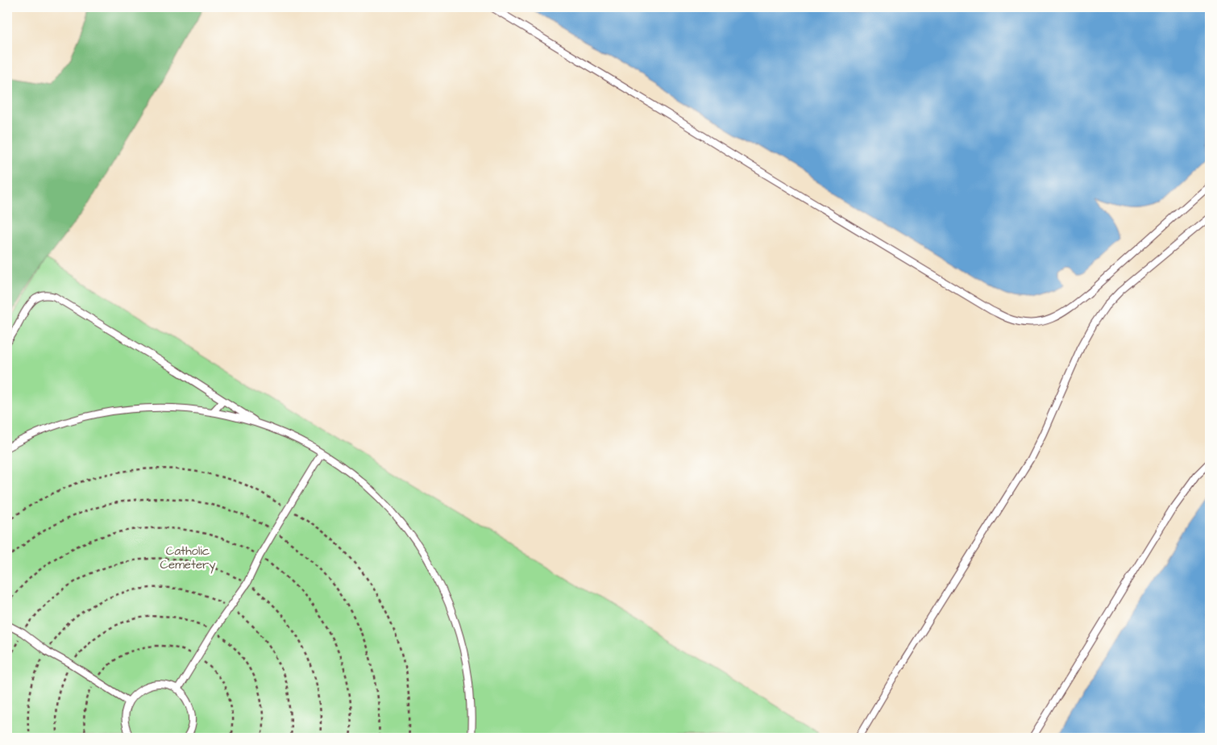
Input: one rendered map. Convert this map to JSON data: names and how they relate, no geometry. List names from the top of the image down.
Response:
{
  "parks": ["Catholic Cemetery"]
}
